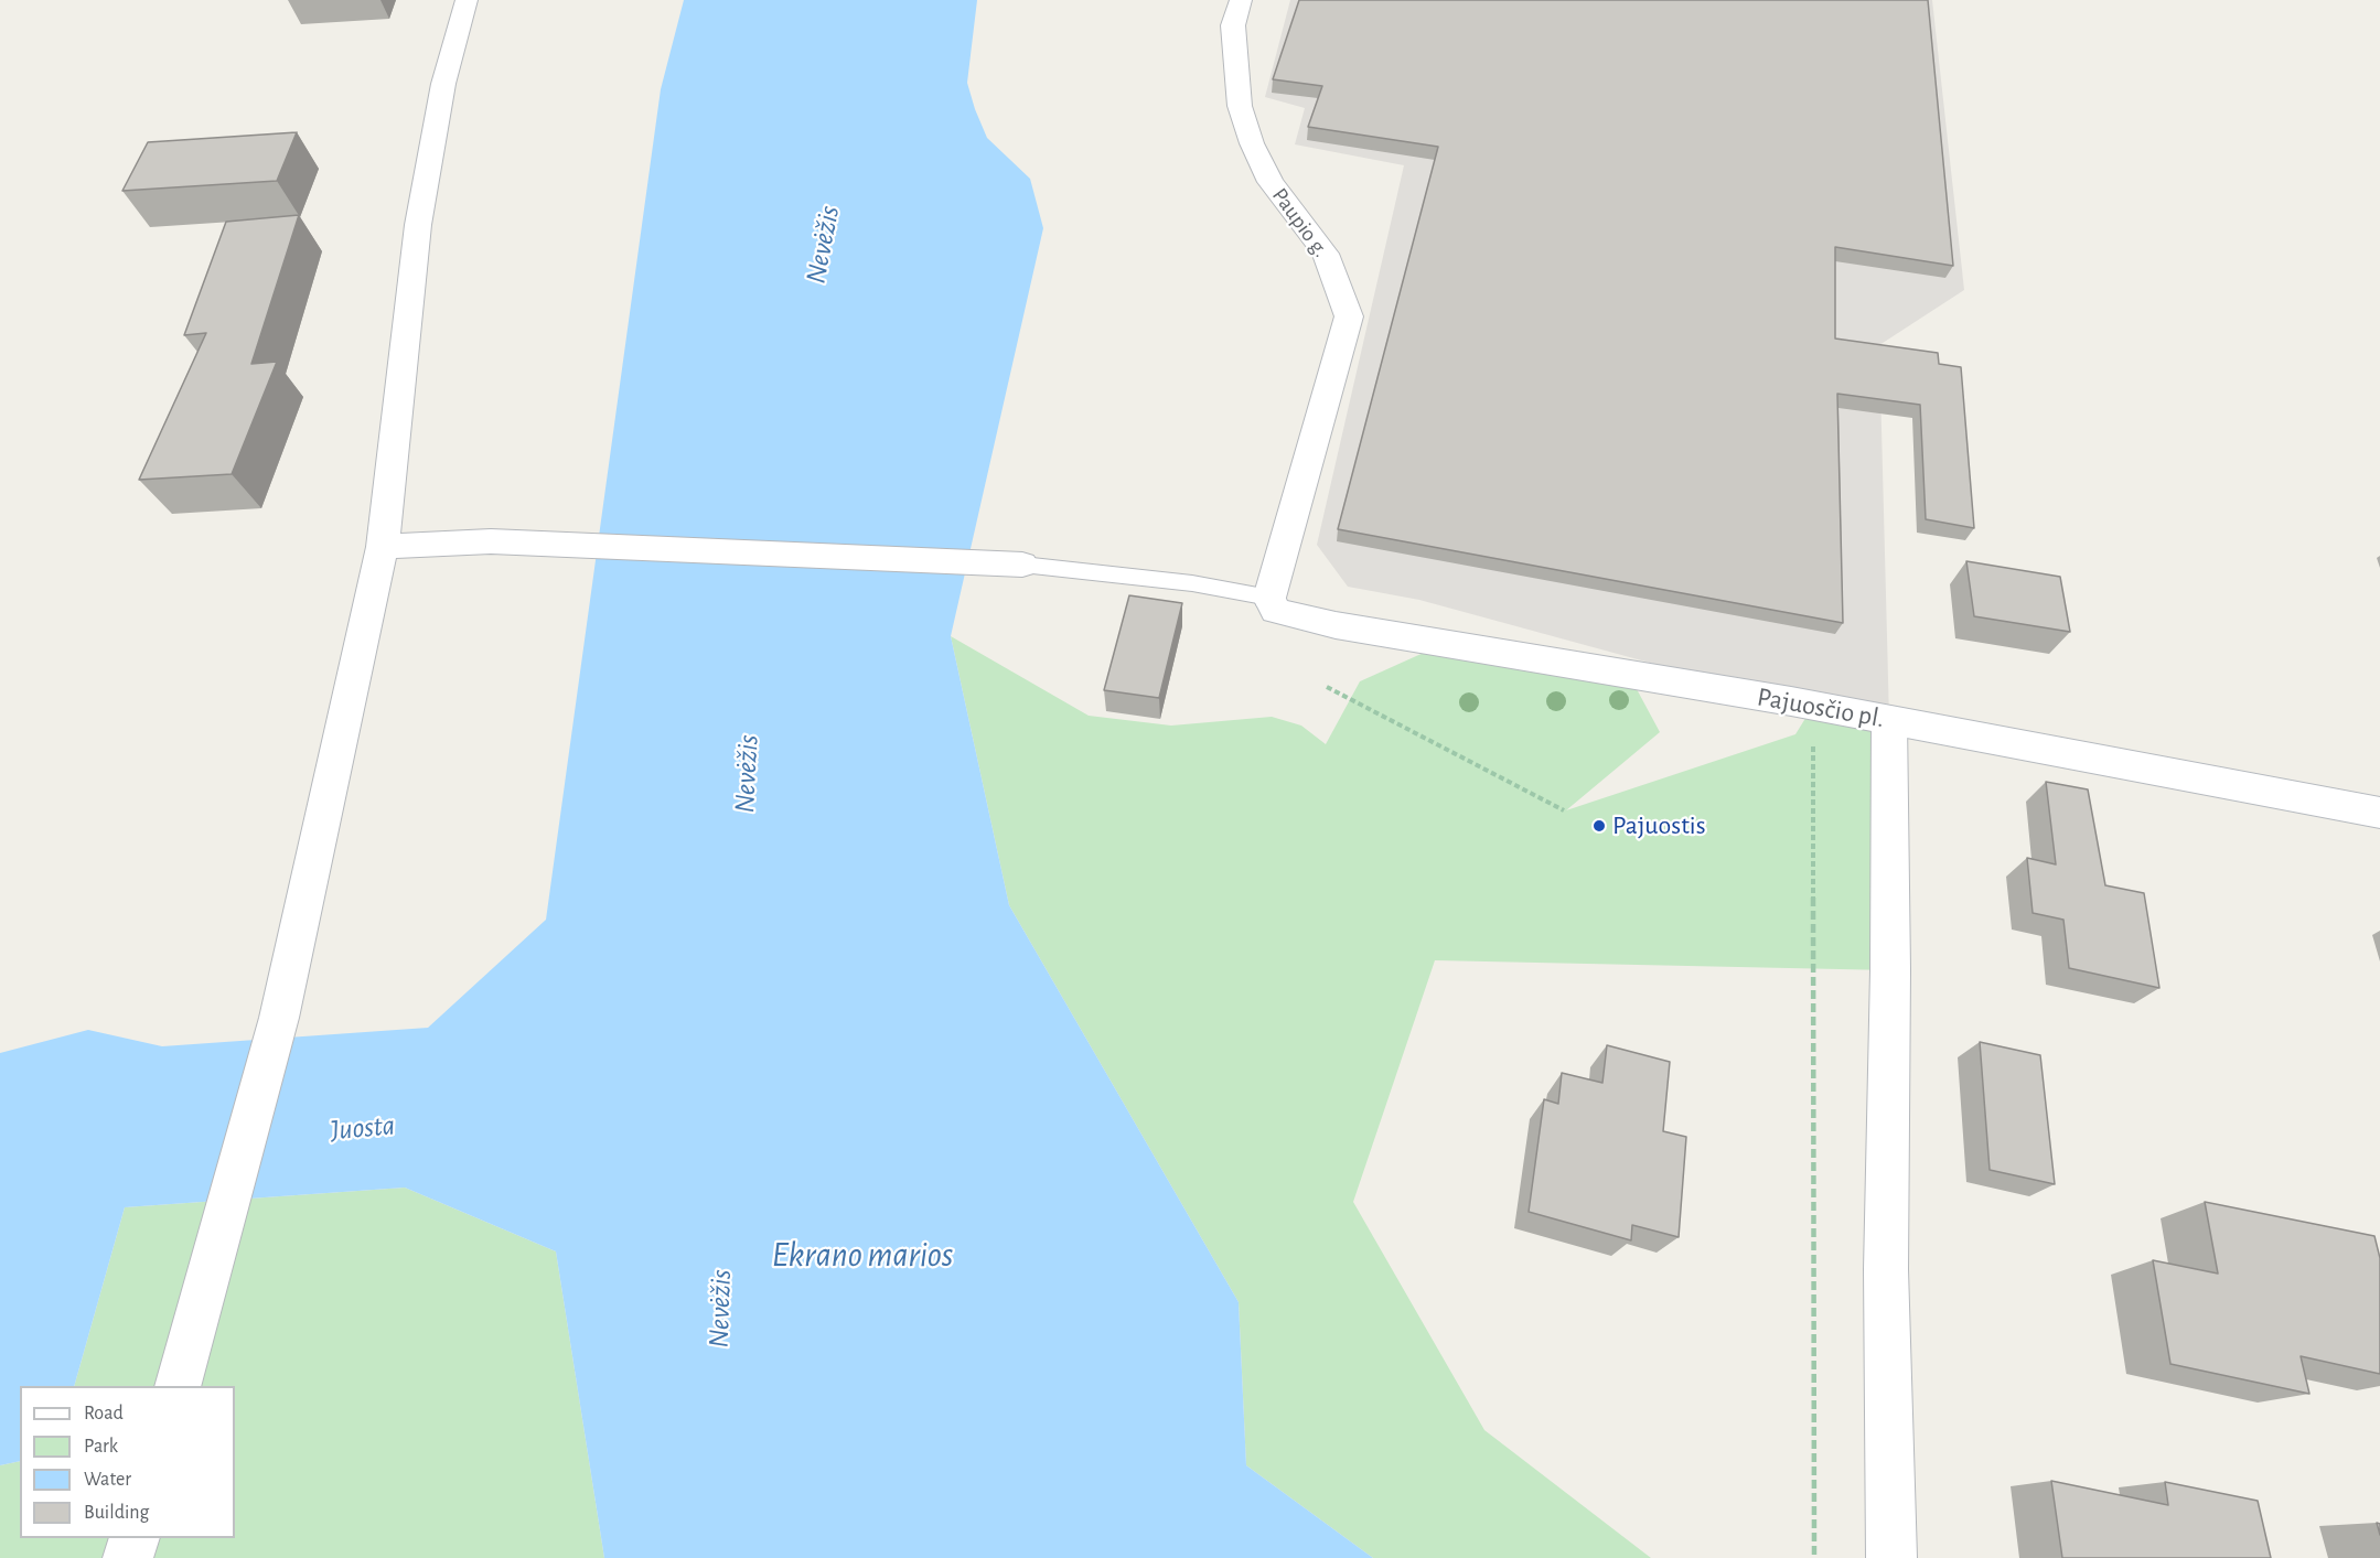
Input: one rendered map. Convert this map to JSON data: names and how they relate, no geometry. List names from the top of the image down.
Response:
{
  "streets": {
    "street": ["Paupio g.", "Pajuosčio pl."]
  },
  "crossings": [
    ["Paupio g.", "Pajuosčio pl."]
  ],
  "water": ["Nevėžis", "Juosta", "Ekrano marios"],
  "places": ["Pajuostis"],
  "legend": [
    "Road",
    "Park",
    "Water",
    "Building"
  ]
}
